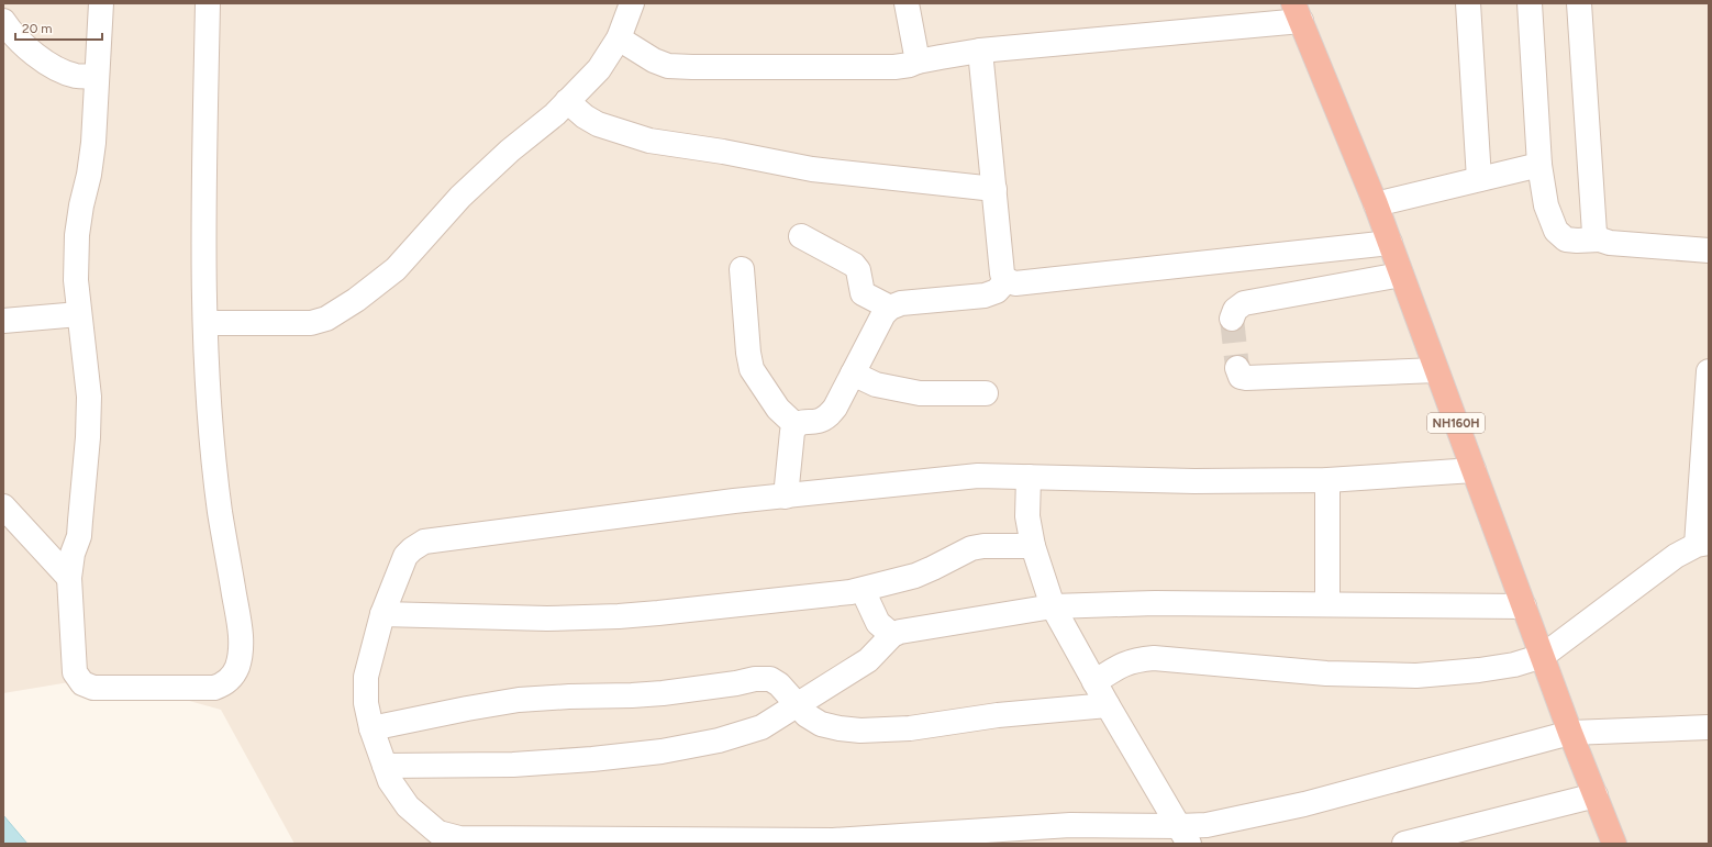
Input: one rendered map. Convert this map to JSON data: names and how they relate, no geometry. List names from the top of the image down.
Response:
{
  "streets": {
    "highway": ["NH160H"]
  },
  "scale_bar": "20 m"
}
